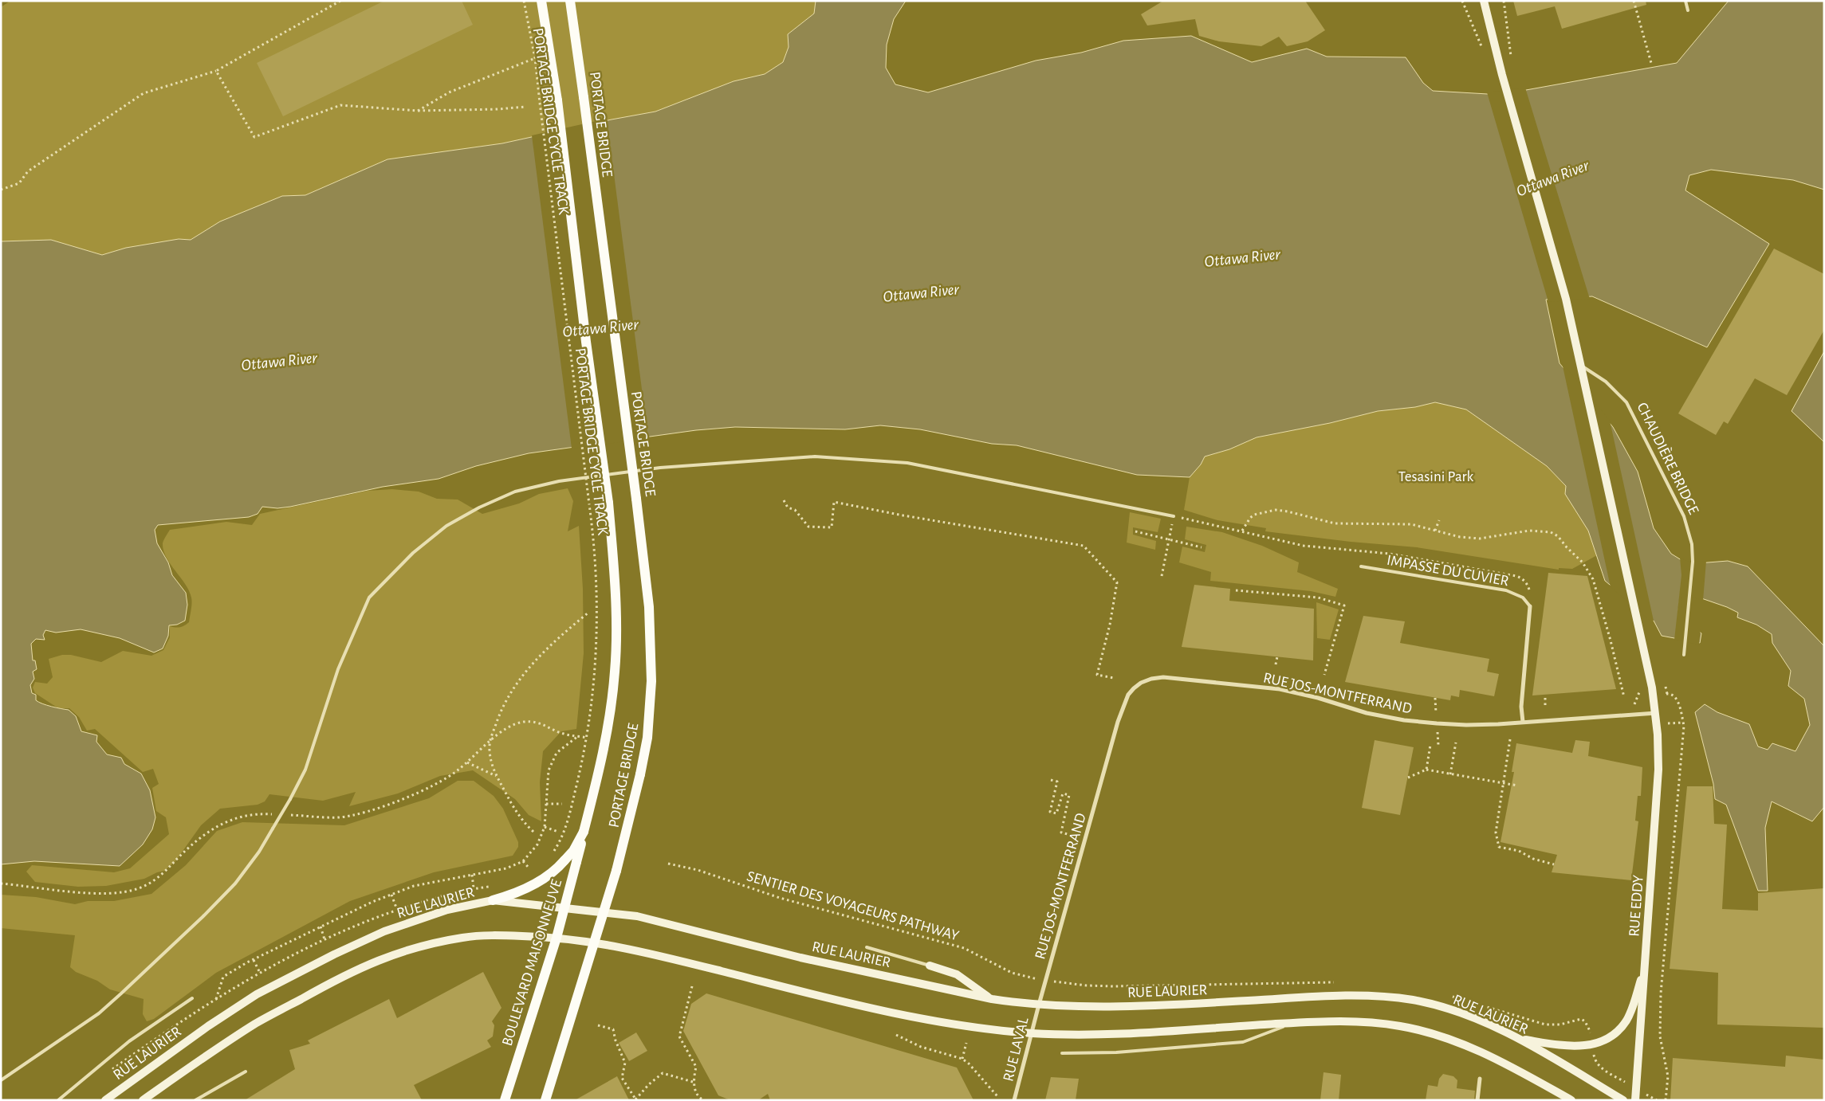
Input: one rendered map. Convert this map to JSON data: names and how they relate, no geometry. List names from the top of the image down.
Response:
{
  "streets": {
    "main road": [
      "PORTAGE BRIDGE",
      "RUE LAURIER",
      "RUE EDDY",
      "BOULEVARD MAISONNEUVE"
    ],
    "street": ["RUE JOS-MONTFERRAND", "RUE LAVAL"],
    "lane": ["CHAUDIÈRE BRIDGE", "IMPASSE DU CUVIER"],
    "path": ["PORTAGE BRIDGE CYCLE TRACK", "SENTIER DES VOYAGEURS PATHWAY"]
  },
  "crossings": [
    ["PORTAGE BRIDGE", "RUE LAURIER"],
    ["PORTAGE BRIDGE", "BOULEVARD MAISONNEUVE"],
    ["CHAUDIÈRE BRIDGE", "RUE EDDY"],
    ["RUE JOS-MONTFERRAND", "RUE LAURIER"],
    ["RUE JOS-MONTFERRAND", "RUE EDDY"],
    ["RUE JOS-MONTFERRAND", "RUE LAVAL"],
    ["RUE LAURIER", "BOULEVARD MAISONNEUVE"],
    ["RUE LAURIER", "RUE LAVAL"]
  ],
  "water": ["Ottawa River"],
  "parks": ["Tesasini Park"]
}
